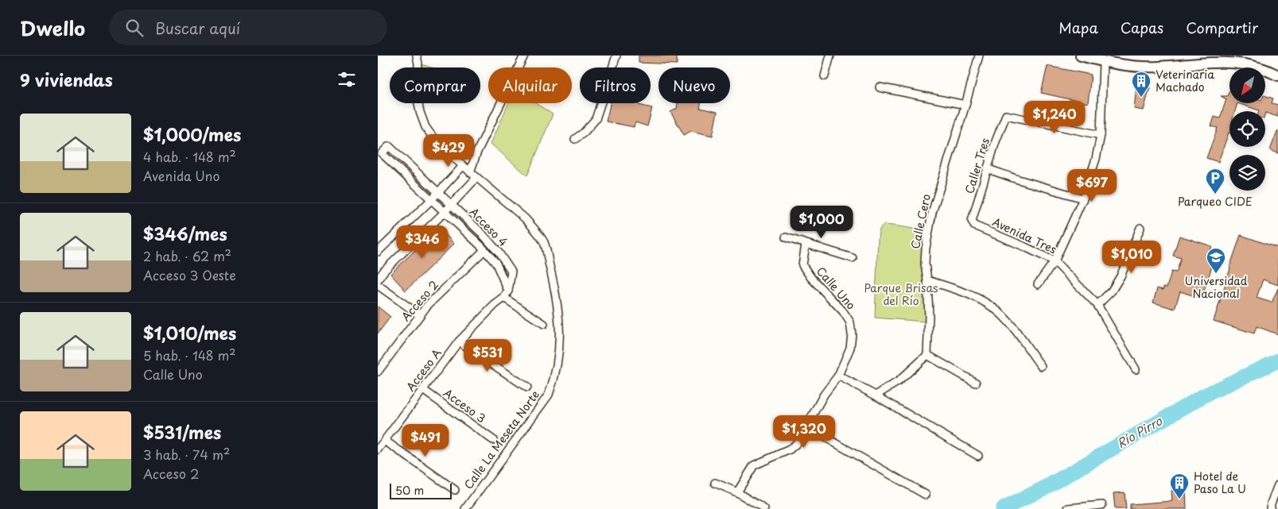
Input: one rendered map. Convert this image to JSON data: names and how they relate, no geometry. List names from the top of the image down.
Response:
{
  "streets": {
    "street": [
      "Caller Tres",
      "Calle Cero",
      "Acceso 4",
      "Avenida Tres",
      "Calle Uno",
      "Acceso 2",
      "Acceso A",
      "Acceso 3",
      "Calle La Meseta Norte"
    ]
  },
  "crossings": [
    ["Caller Tres", "Avenida Tres"],
    ["Acceso 4", "Acceso 2"],
    ["Acceso 4", "Acceso A"],
    ["Acceso A", "Acceso 3"]
  ],
  "water": ["Río Pirro"],
  "parks": ["Parque Brisas del Río"],
  "places": {
    "building": ["Veterinaria Machado", "Hotel de Paso La U"],
    "parking": ["Parqueo CIDE"],
    "school or university": ["Universidad Nacional"]
  },
  "scale_bar": "50 m",
  "north": "bottom left",
  "page": {
    "header": "Dwello",
    "search": "Buscar aquí",
    "nav": ["Mapa", "Capas", "Compartir"],
    "heading": "9 viviendas",
    "chip": [
      "Comprar",
      "Alquilar",
      "Filtros",
      "Nuevo"
    ],
    "price": [
      "$1,240",
      "$429",
      "$697",
      "$1,000",
      "$346",
      "$1,010",
      "$531",
      "$1,320",
      "$491"
    ],
    "list": [
      {
        "name": "$1,000/mes",
        "note": "4 hab. · 148 m² · Avenida Uno"
      },
      {
        "name": "$346/mes",
        "note": "2 hab. · 62 m² · Acceso 3 Oeste"
      },
      {
        "name": "$1,010/mes",
        "note": "5 hab. · 148 m² · Calle Uno"
      },
      {
        "name": "$531/mes",
        "note": "3 hab. · 74 m² · Acceso 2"
      }
    ],
    "scale": "50 m"
  }
}
